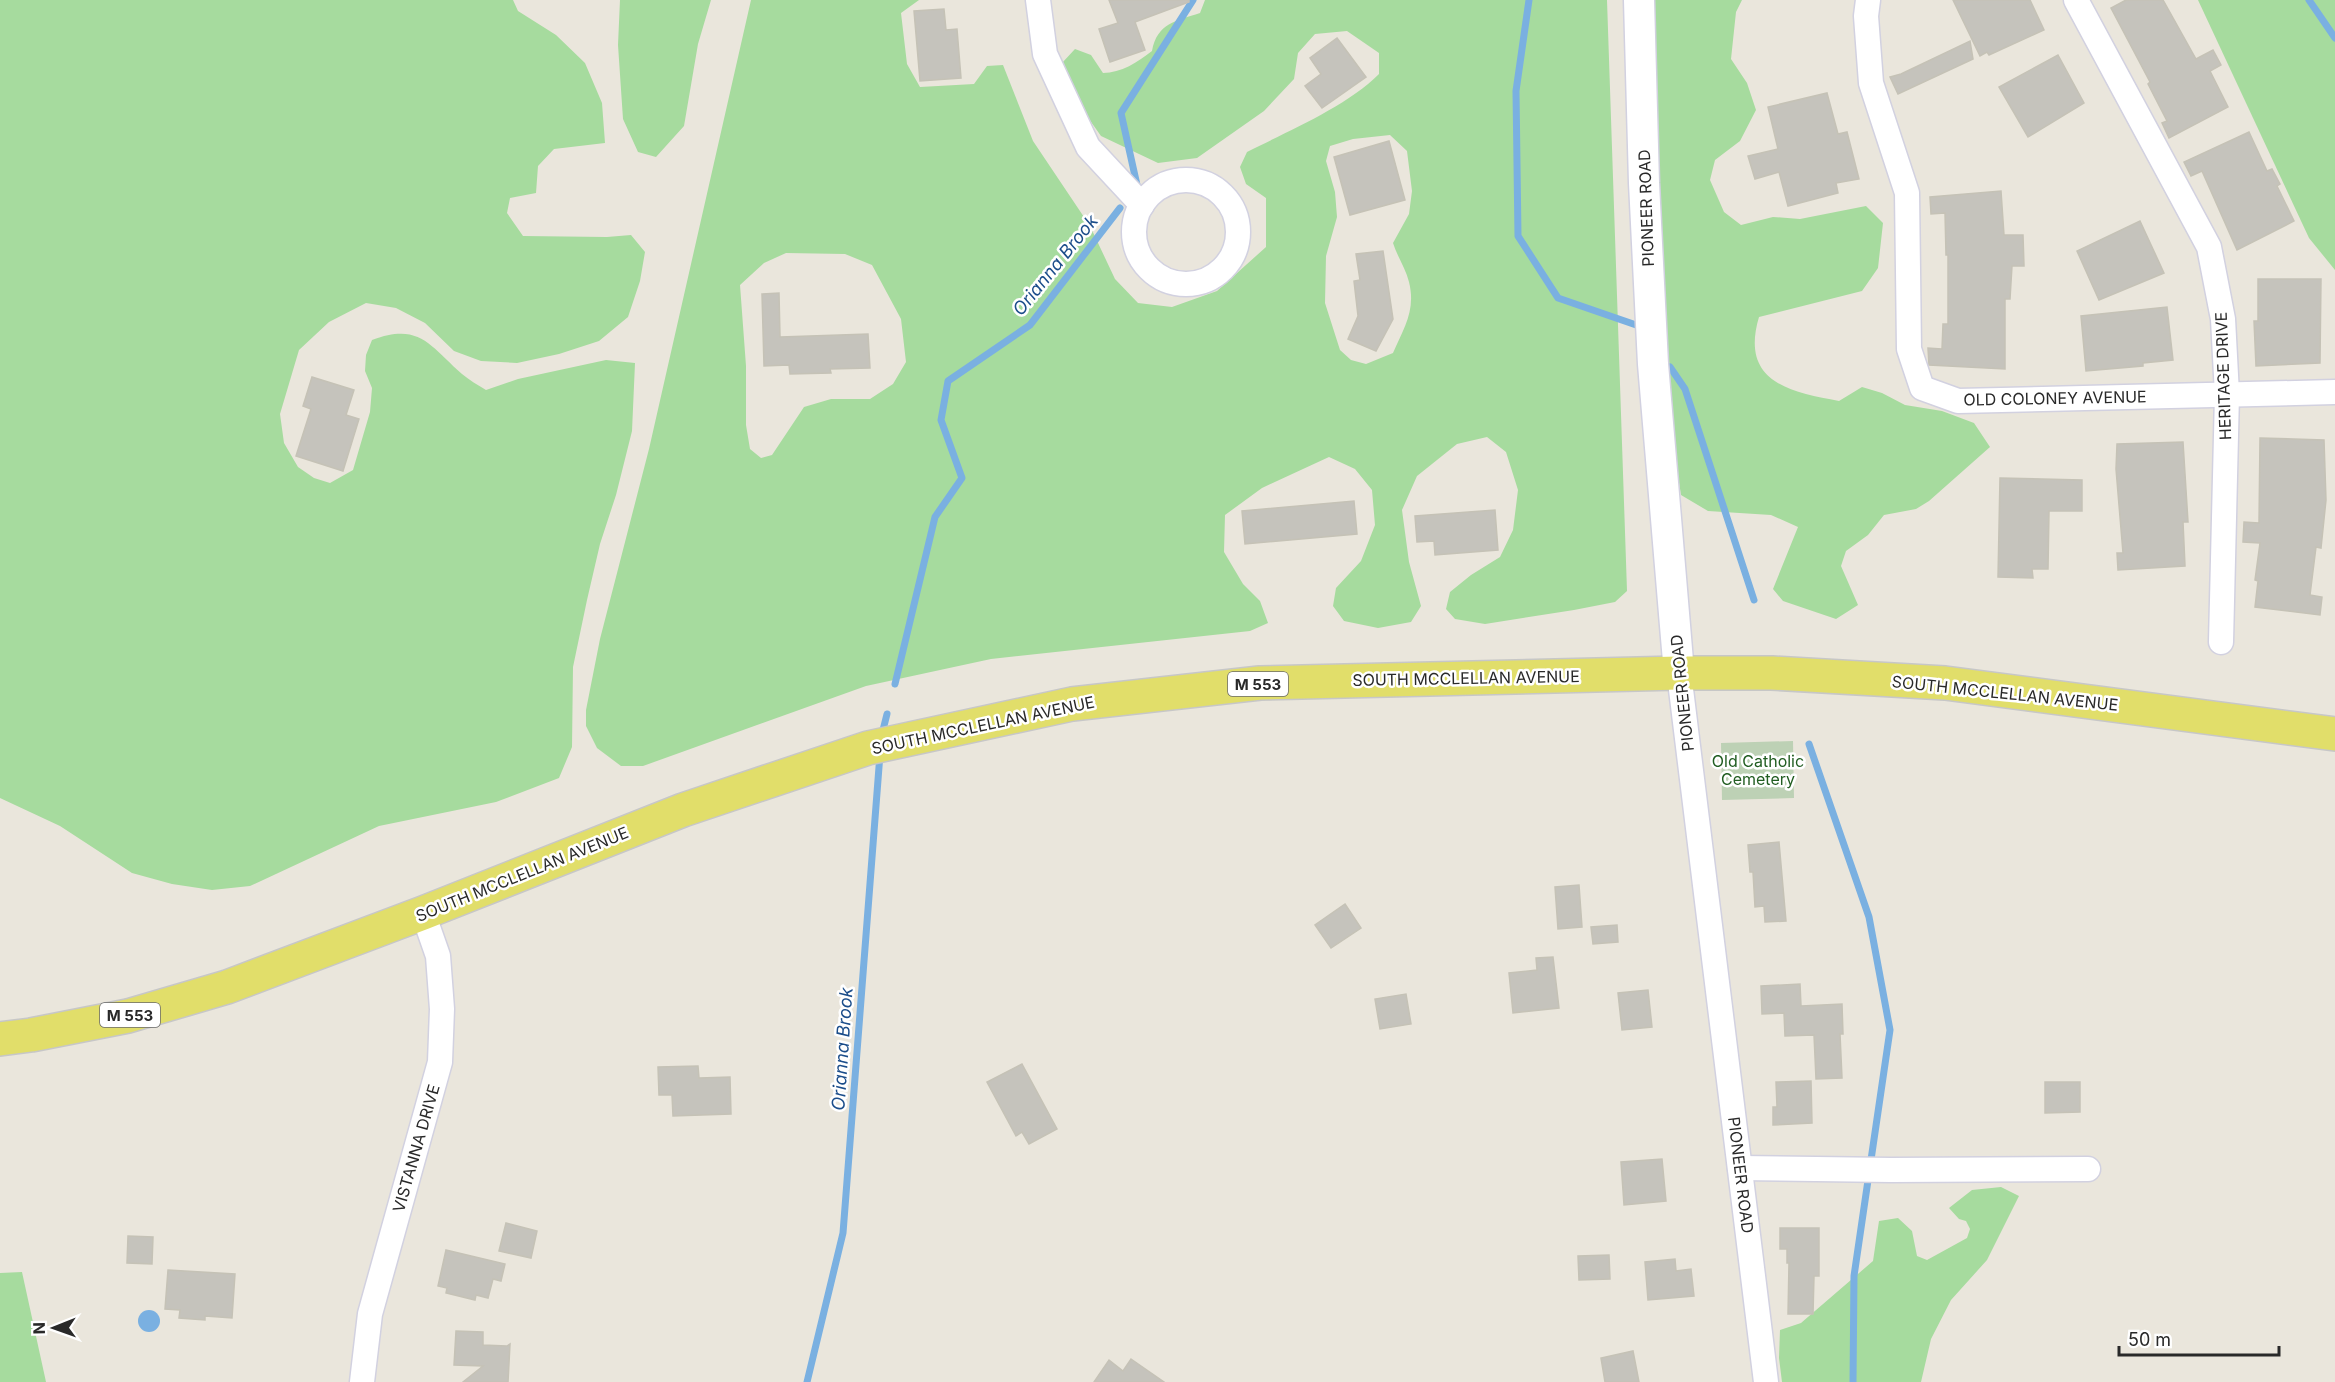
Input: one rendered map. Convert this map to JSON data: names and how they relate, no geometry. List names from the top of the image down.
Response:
{
  "streets": {
    "main road": ["SOUTH MCCLELLAN AVENUE", "M 553"],
    "street": [
      "PIONEER ROAD",
      "HERITAGE DRIVE",
      "OLD COLONEY AVENUE",
      "VISTANNA DRIVE"
    ]
  },
  "crossings": [
    ["PIONEER ROAD", "SOUTH MCCLELLAN AVENUE"],
    ["HERITAGE DRIVE", "OLD COLONEY AVENUE"],
    ["SOUTH MCCLELLAN AVENUE", "VISTANNA DRIVE"]
  ],
  "water": ["Orianna Brook"],
  "parks": ["Old Catholic Cemetery"],
  "scale_bar": "50 m",
  "north": "left"
}
